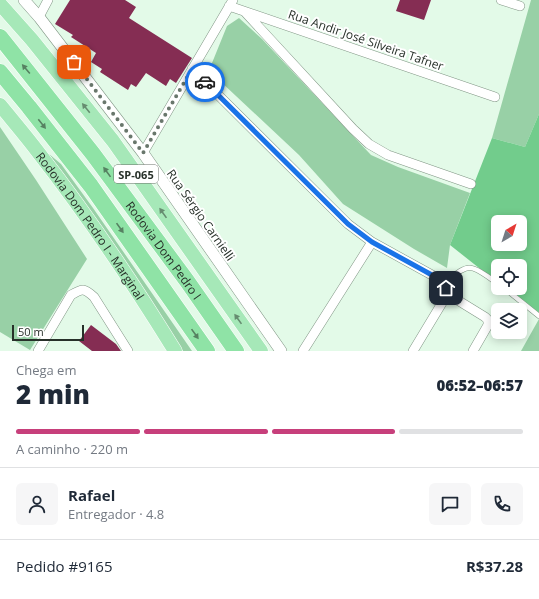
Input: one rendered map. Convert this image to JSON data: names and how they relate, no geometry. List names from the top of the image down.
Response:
{
  "streets": {
    "highway": ["SP-065", "Rodovia Dom Pedro I - Marginal", "Rodovia Dom Pedro I"],
    "street": ["Rua Andir José Silveira Tafner", "Rua Sérgio Carnielli"]
  },
  "scale_bar": "50 m",
  "north": "top right",
  "page": {
    "scale": "50 m",
    "heading": ["2 min", "Chega em", "06:52–06:57"],
    "panel": [
      "Rafael",
      "Entregador · 4.8",
      "Pedido #9165",
      "R$37.28"
    ],
    "bar": "A caminho · 220 m"
  }
}
